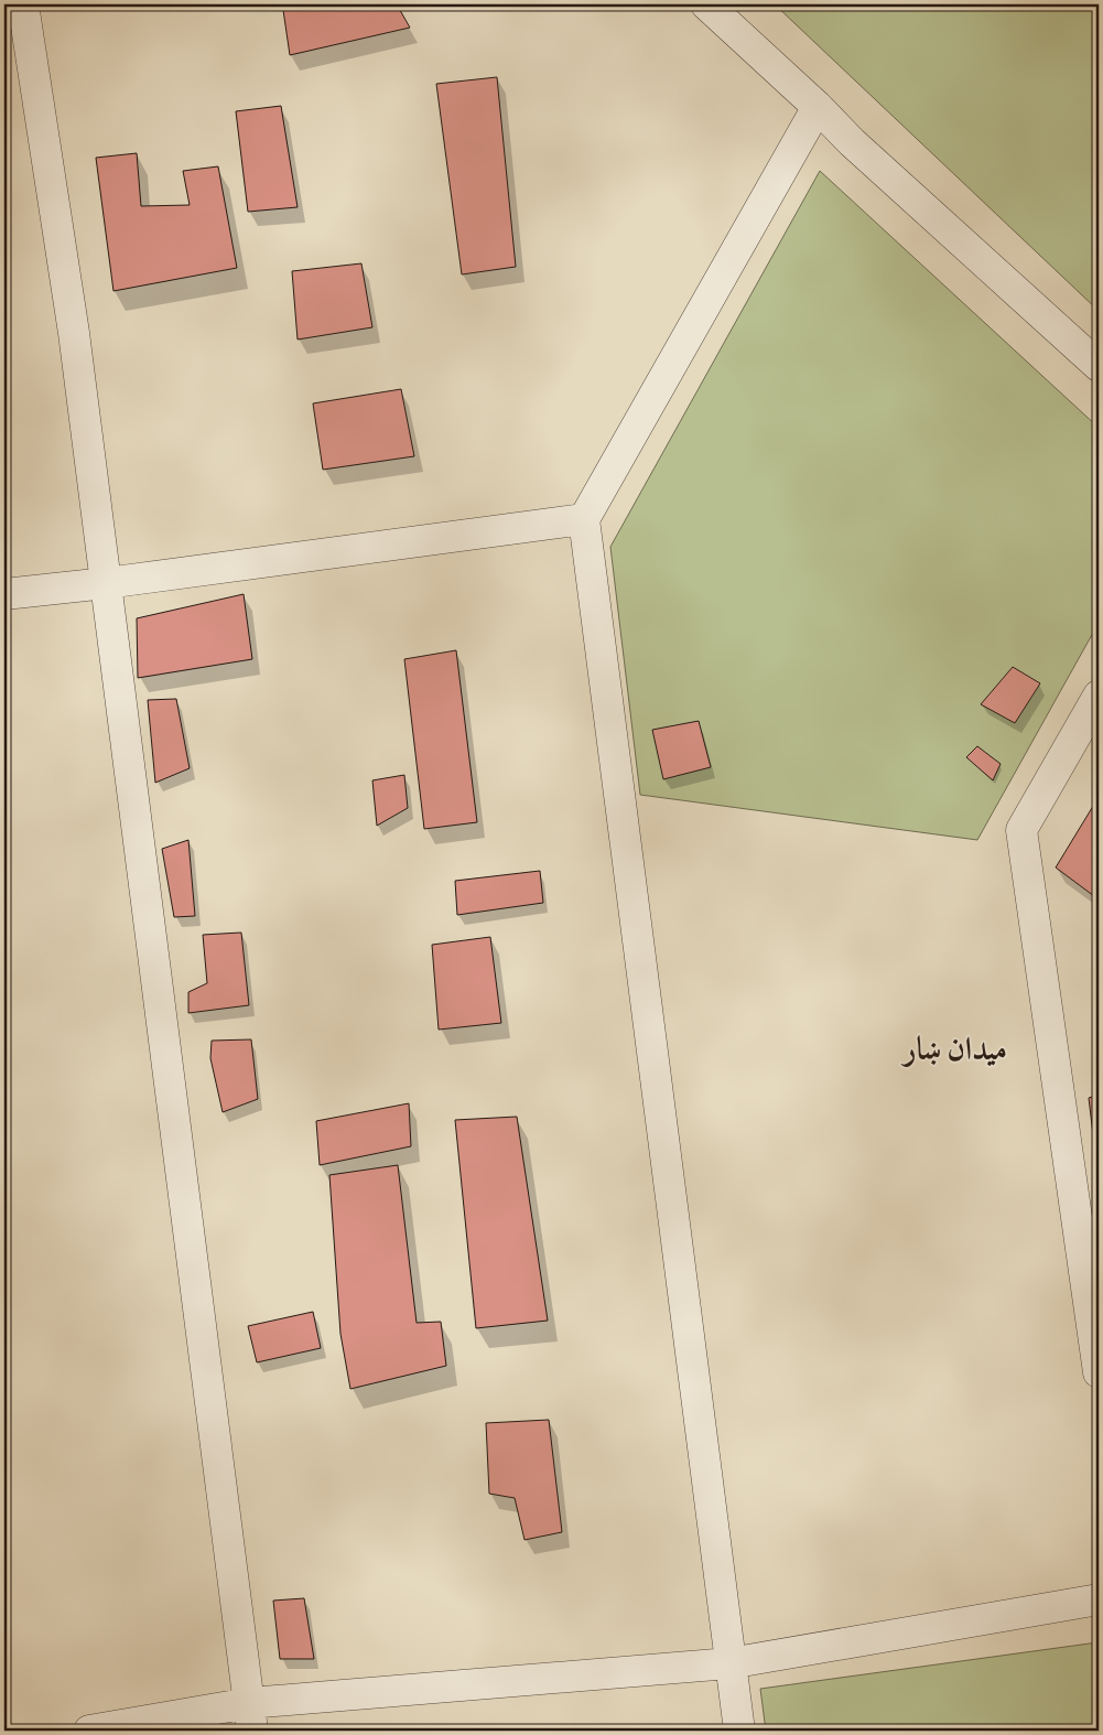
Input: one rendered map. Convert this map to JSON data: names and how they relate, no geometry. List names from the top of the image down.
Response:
{
  "districts": ["میدان ښار"]
}
